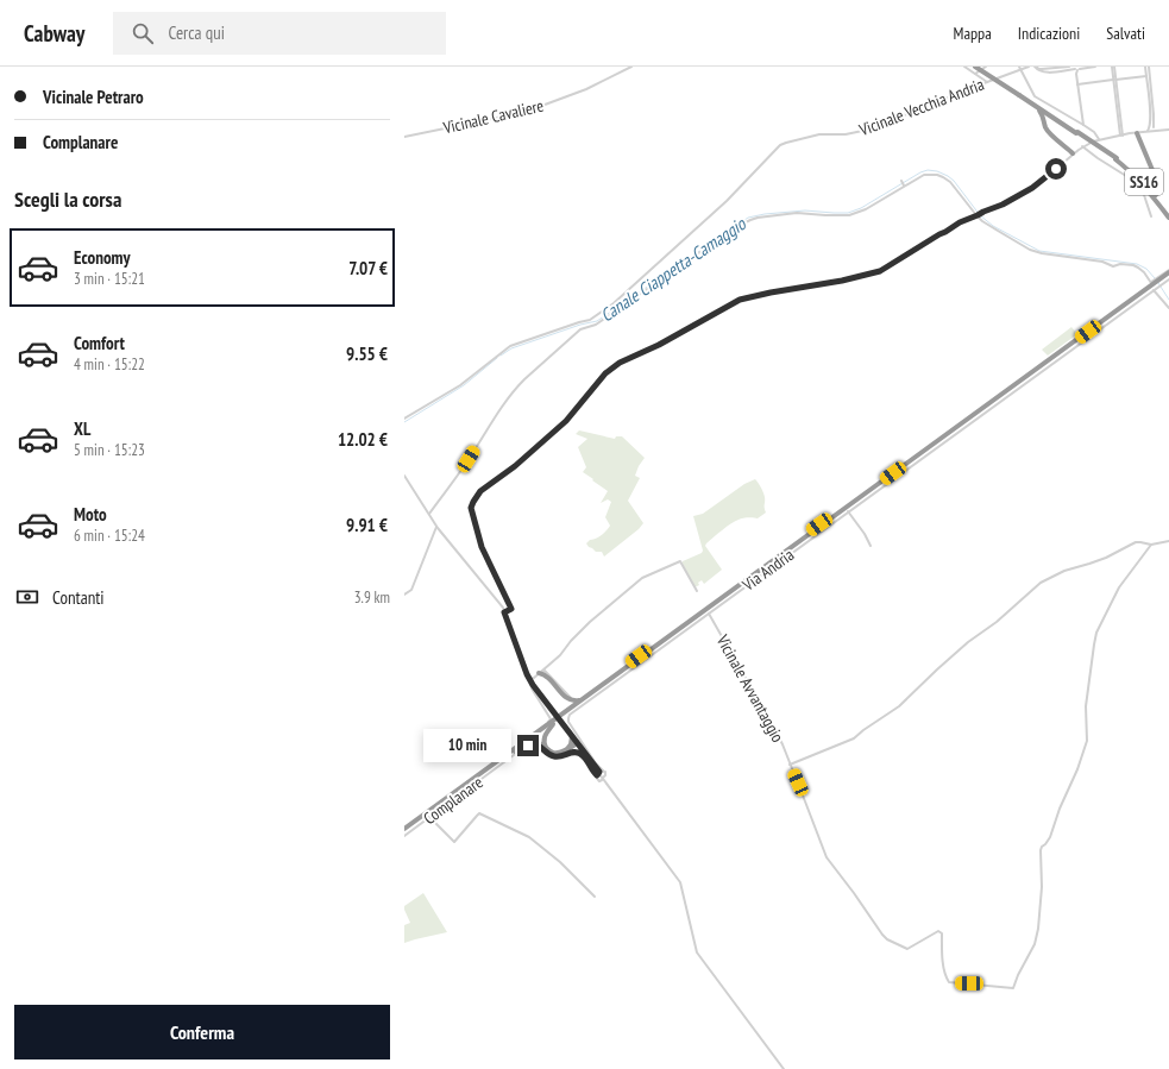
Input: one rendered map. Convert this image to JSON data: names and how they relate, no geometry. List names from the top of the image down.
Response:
{
  "streets": {
    "highway": ["SS16"],
    "street": [
      "Vicinale Vecchia Andria",
      "Vicinale Cavaliere",
      "Via Andria",
      "Vicinale Avvantaggio",
      "Complanare"
    ]
  },
  "crossings": [
    ["Via Andria", "Vicinale Avvantaggio"]
  ],
  "water": ["Canale Ciappetta-Camaggio"],
  "page": {
    "header": "Cabway",
    "search": "Cerca qui",
    "nav": ["Mappa", "Indicazioni", "Salvati"],
    "banner": ["Vicinale Petraro", "Complanare"],
    "heading": "Scegli la corsa",
    "list": [
      {
        "name": "Economy",
        "note": "3 min · 15:21",
        "value": "7.07 €"
      },
      {
        "name": "Comfort",
        "note": "4 min · 15:22",
        "value": "9.55 €"
      },
      {
        "name": "XL",
        "note": "5 min · 15:23",
        "value": "12.02 €"
      },
      {
        "name": "Moto",
        "note": "6 min · 15:24",
        "value": "9.91 €"
      }
    ],
    "pay": ["Contanti", "3.9 km"],
    "bubble": "10 min",
    "buttons": "Conferma"
  }
}
